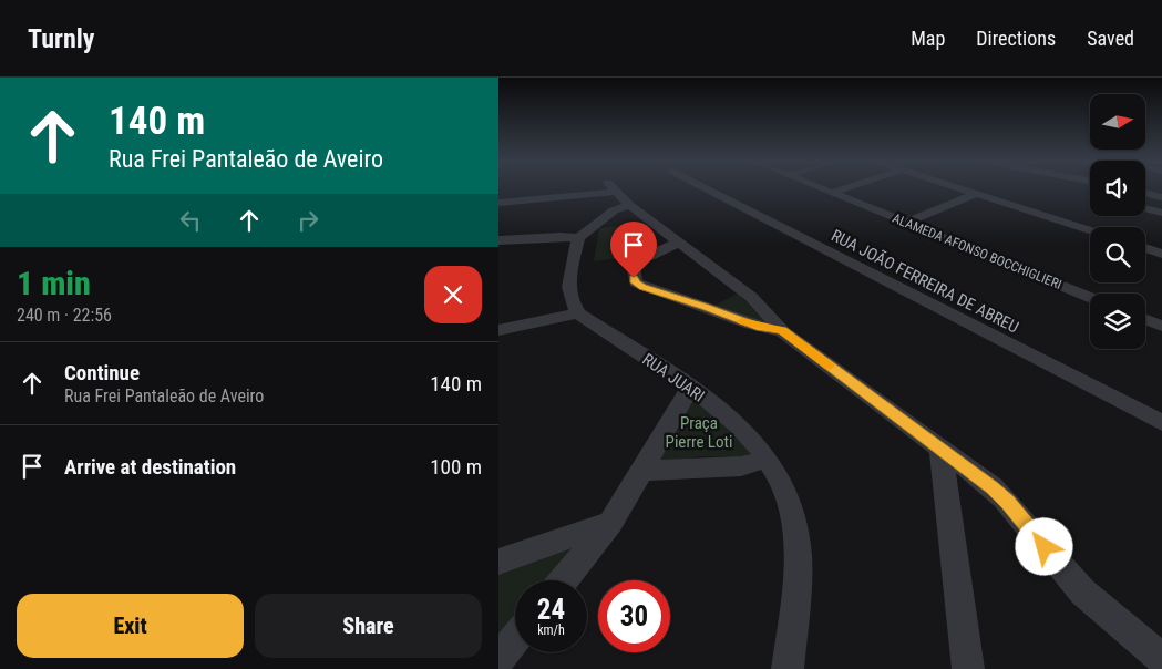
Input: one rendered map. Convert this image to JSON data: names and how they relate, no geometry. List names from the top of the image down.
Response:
{
  "streets": {
    "street": ["ALAMEDA AFONSO BOCCHIGLIERI", "RUA JOÃO FERREIRA DE ABREU", "RUA JUARI"]
  },
  "parks": ["Praça Pierre Loti"],
  "north": "right",
  "page": {
    "header": "Turnly",
    "nav": ["Map", "Directions", "Saved"],
    "turn": ["140 m", "Rua Frei Pantaleão de Aveiro"],
    "heading": ["1 min", "240 m · 22:56"],
    "list": [
      {
        "name": "Continue",
        "note": "Rua Frei Pantaleão de Aveiro",
        "value": "140 m"
      },
      {
        "name": "Arrive at destination",
        "value": "100 m"
      }
    ],
    "speed": "24 km/h",
    "limit": "30",
    "buttons": ["Exit", "Share"]
  }
}
